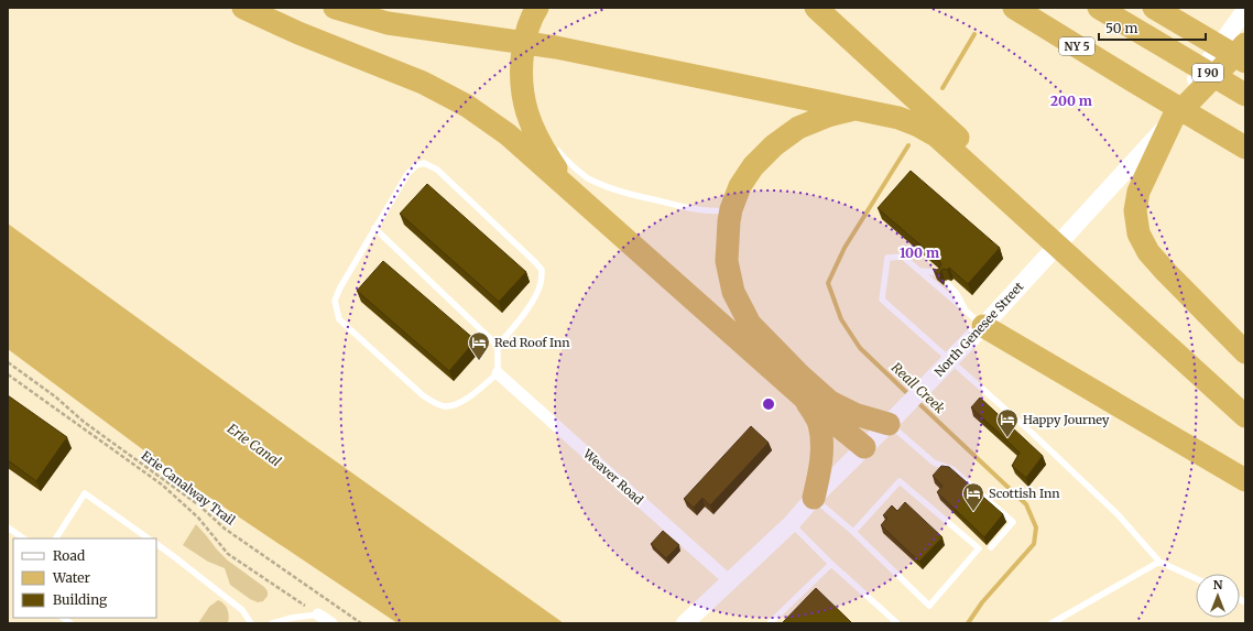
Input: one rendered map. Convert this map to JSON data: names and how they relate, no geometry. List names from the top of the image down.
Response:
{
  "streets": {
    "highway": ["NY 5", "I 90", "North Genesee Street"],
    "street": ["Weaver Road"],
    "path": ["Erie Canalway Trail"]
  },
  "crossings": [
    ["North Genesee Street", "Weaver Road"]
  ],
  "water": ["Reall Creek", "Erie Canal"],
  "places": {
    "hotel": ["Red Roof Inn", "Happy Journey", "Scottish Inn"]
  },
  "legend": ["Road", "Water", "Building"],
  "scale_bar": "50 m",
  "north": "top",
  "rings": ["200 m", "100 m"]
}
